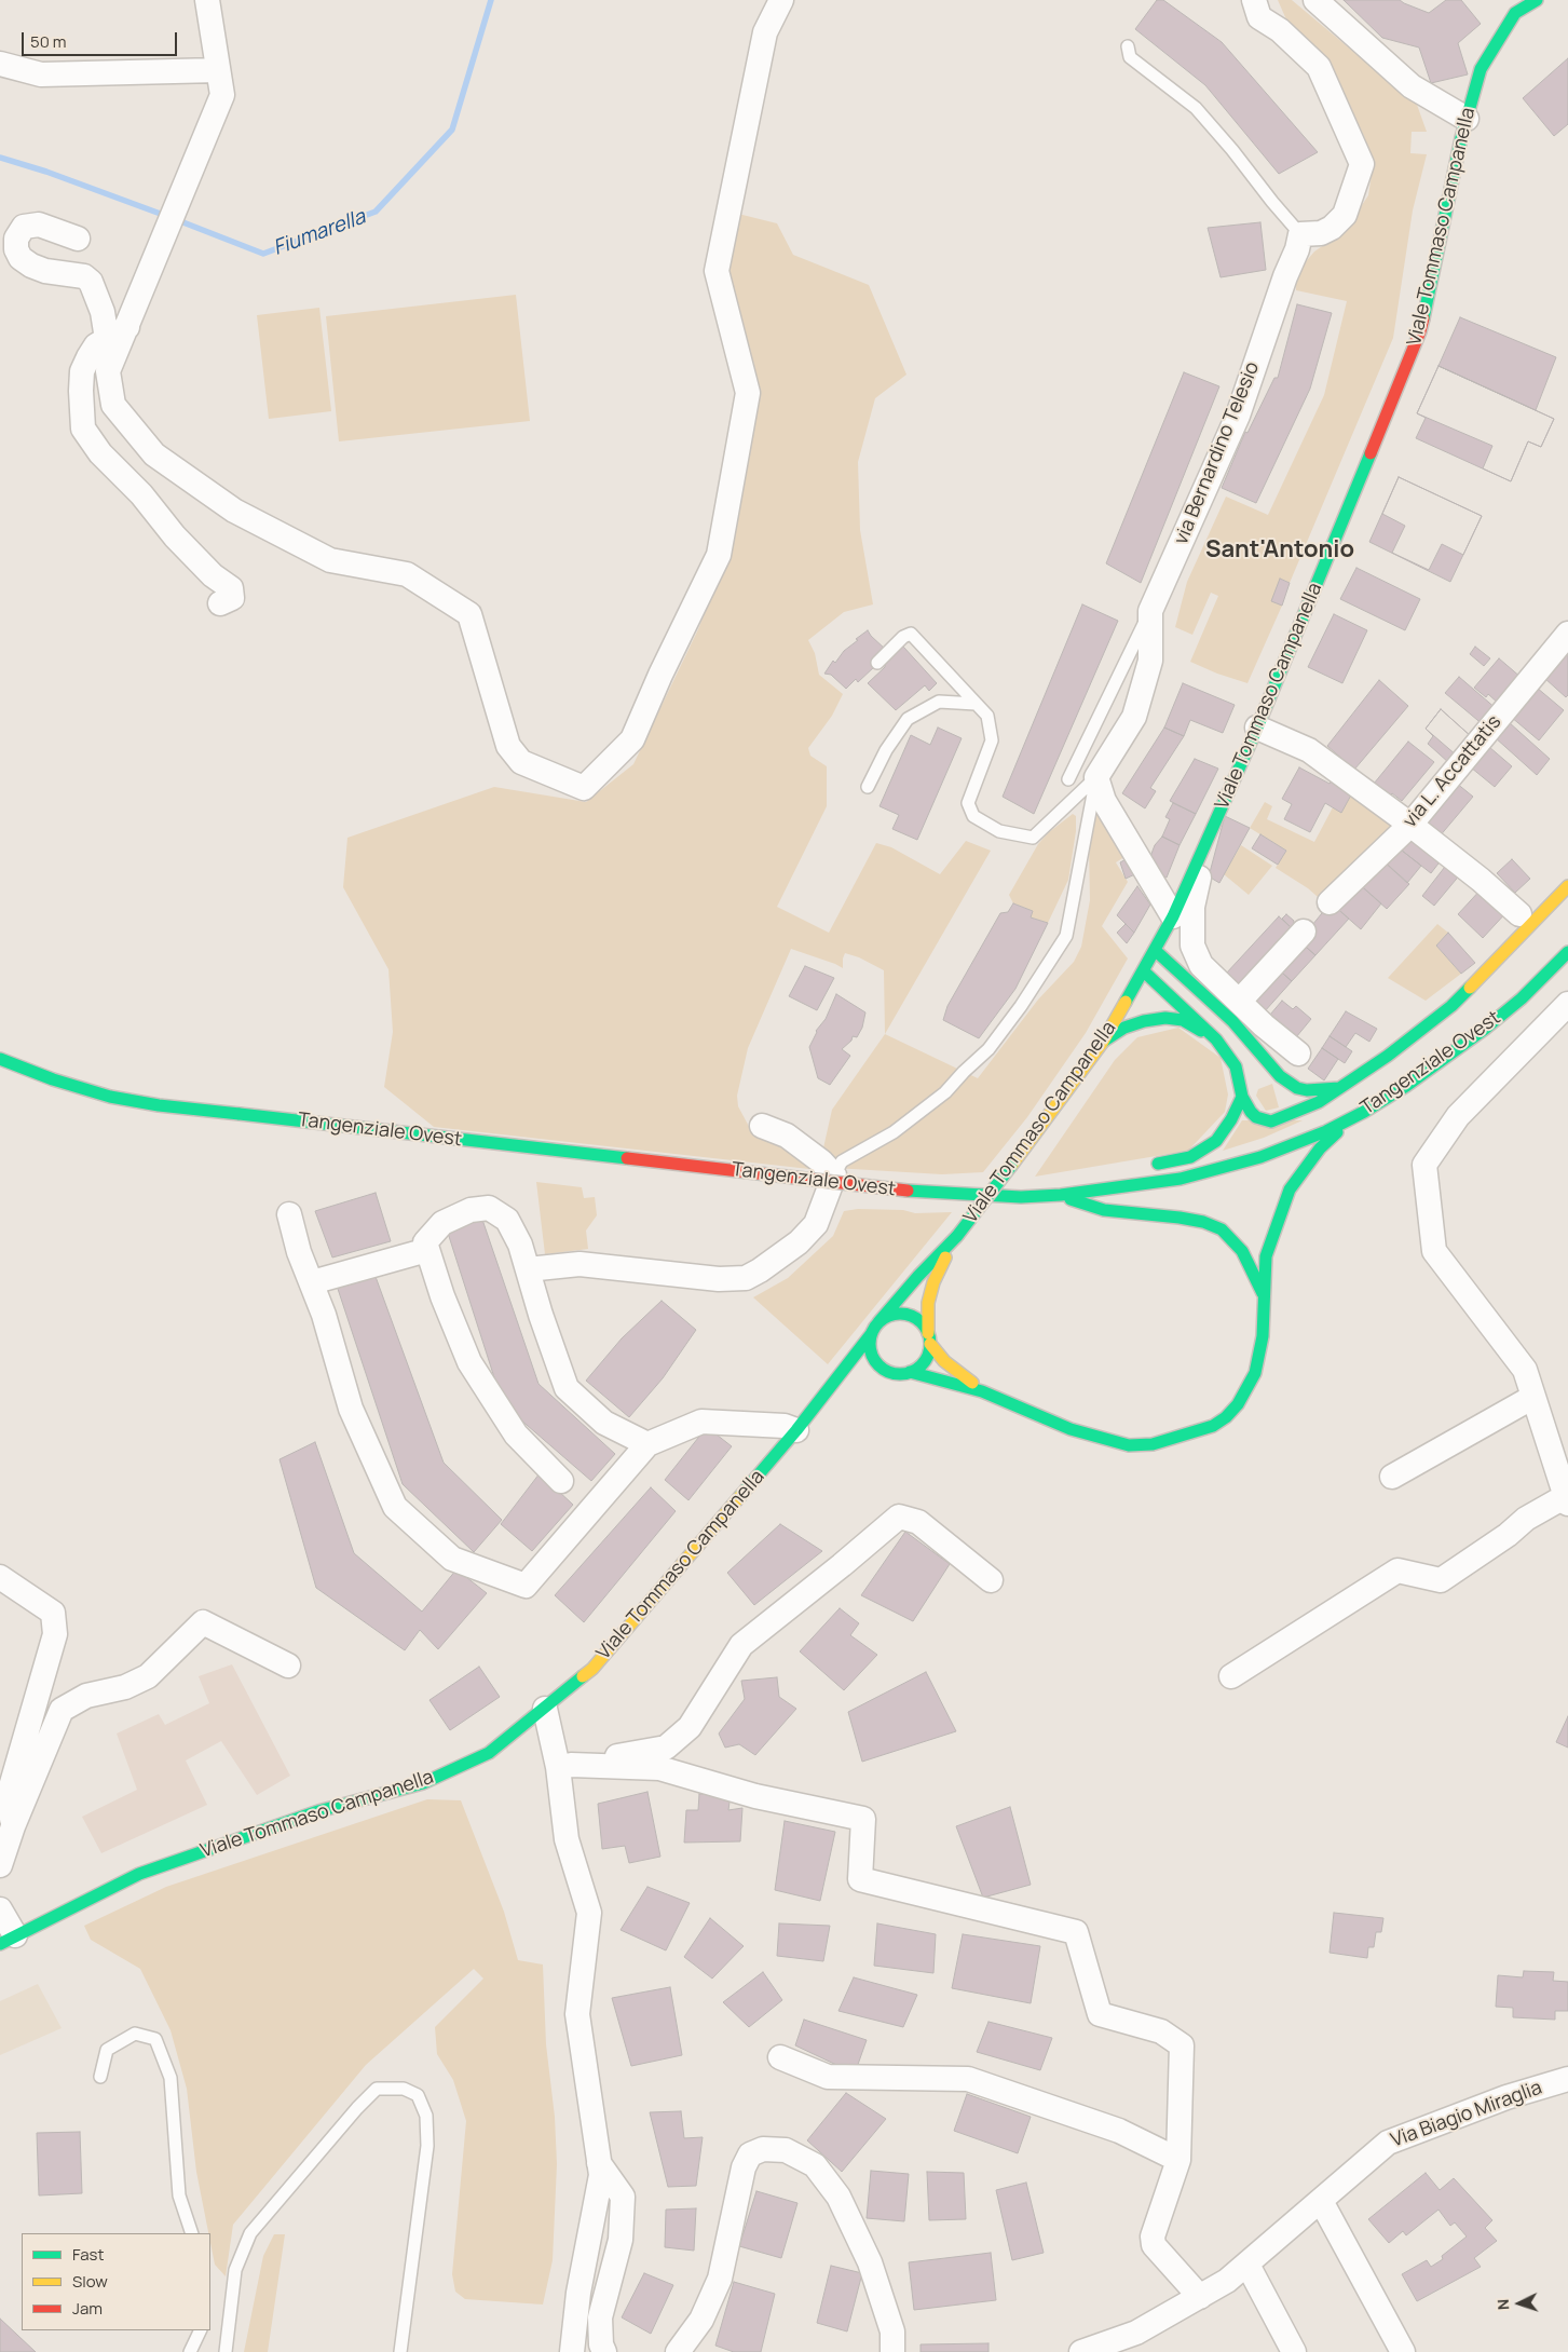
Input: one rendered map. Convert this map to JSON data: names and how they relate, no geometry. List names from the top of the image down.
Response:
{
  "streets": {
    "main road": ["Viale Tommaso Campanella", "Tangenziale Ovest"],
    "street": ["via Bernardino Telesio", "via L. Accattatis", "Via Biagio Miraglia"]
  },
  "districts": ["Sant'Antonio"],
  "water": ["Fiumarella"],
  "legend": ["Fast", "Slow", "Jam"],
  "scale_bar": "50 m",
  "north": "left"
}
